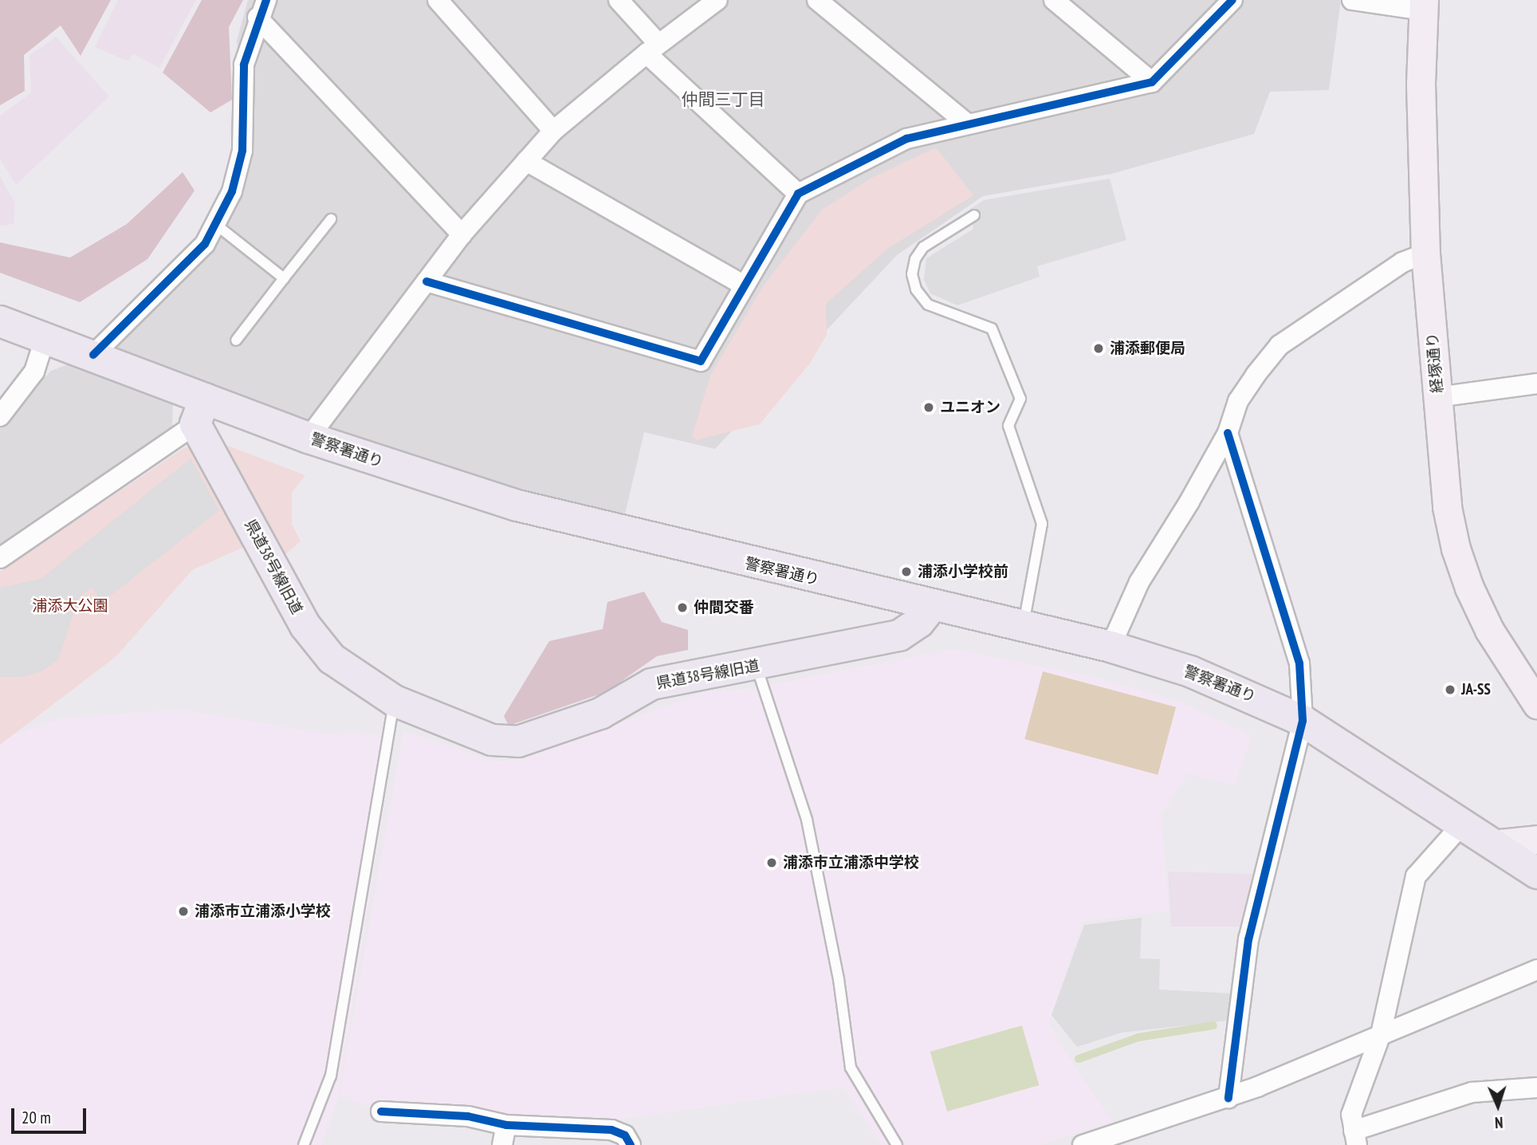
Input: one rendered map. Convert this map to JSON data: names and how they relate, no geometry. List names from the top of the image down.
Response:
{
  "streets": {
    "main road": ["経塚通り", "警察署通り", "県道38号線旧道"]
  },
  "crossings": [
    ["警察署通り", "県道38号線旧道"]
  ],
  "districts": ["仲間三丁目"],
  "parks": ["浦添大公園"],
  "places": [
    "浦添郵便局",
    "ユニオン",
    "浦添小学校前",
    "仲間交番",
    "JA-SS",
    "浦添市立浦添中学校",
    "浦添市立浦添小学校"
  ],
  "scale_bar": "20 m",
  "north": "bottom"
}
